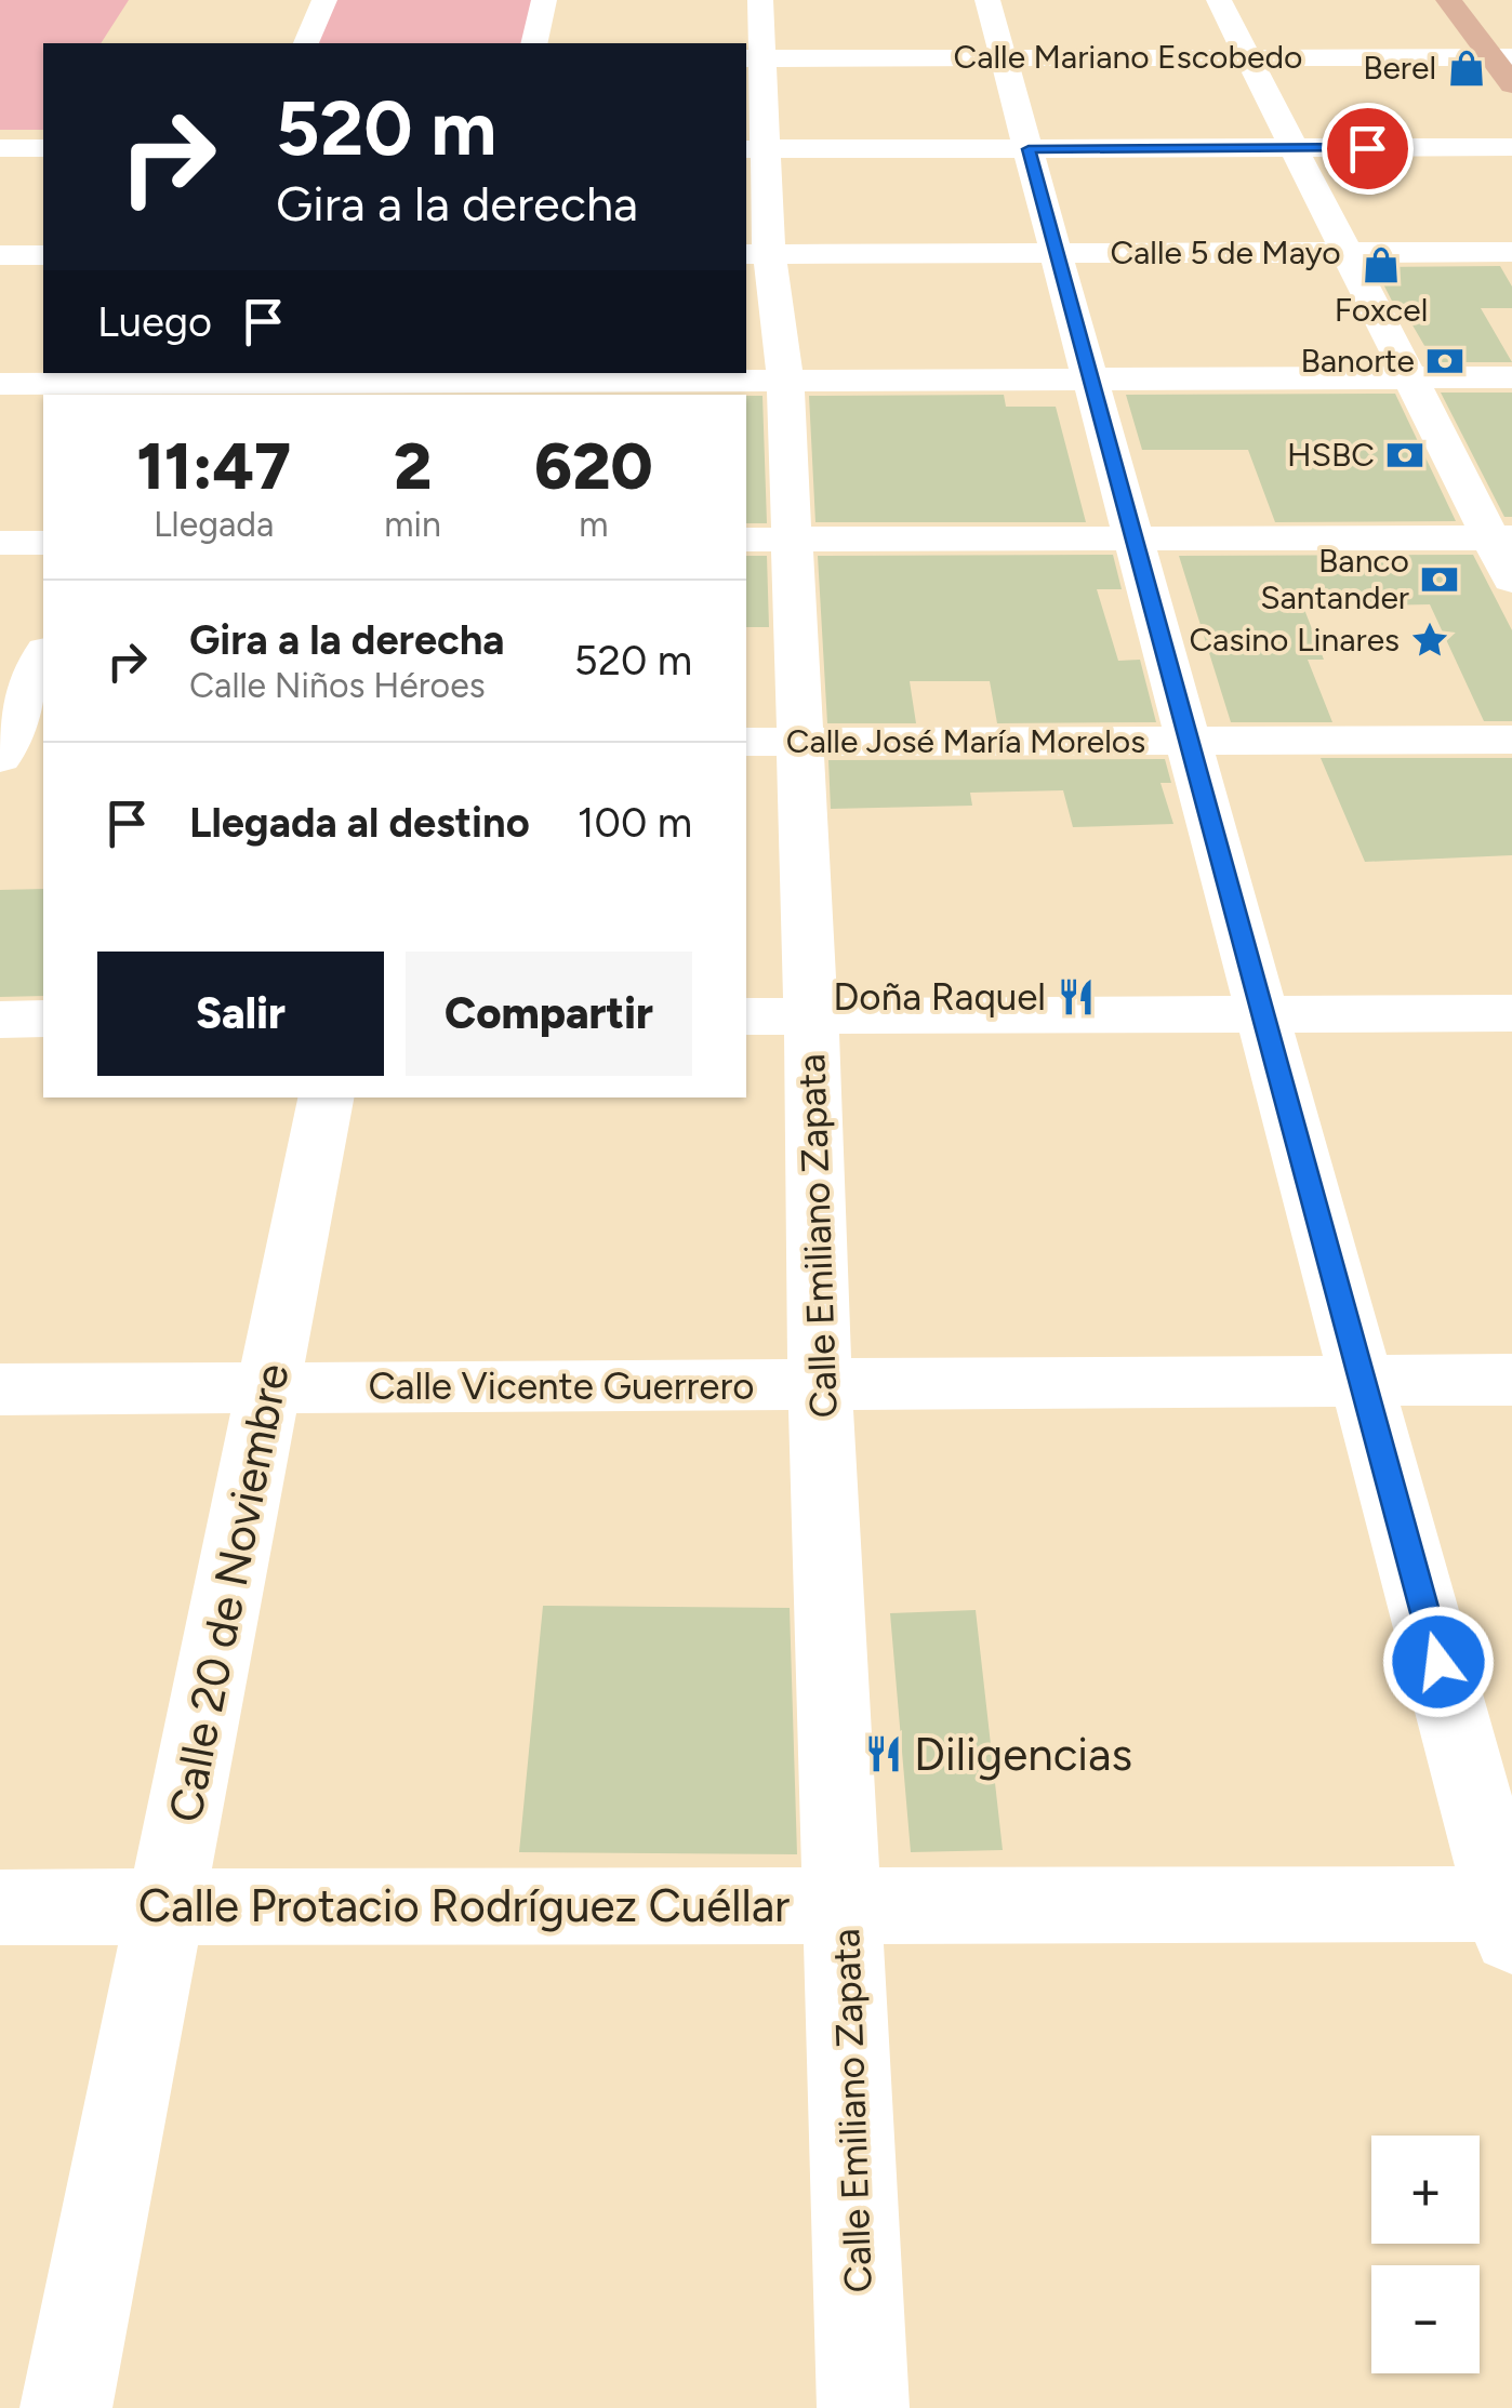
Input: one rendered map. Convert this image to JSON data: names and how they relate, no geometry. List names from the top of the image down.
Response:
{
  "streets": {
    "street": [
      "Calle Mariano Escobedo",
      "Calle 5 de Mayo",
      "Calle José María Morelos",
      "Calle Emiliano Zapata",
      "Calle Vicente Guerrero",
      "Calle 20 de Noviembre",
      "Calle Protacio Rodríguez Cuéllar"
    ]
  },
  "crossings": [
    ["Calle Mariano Escobedo", "Calle Emiliano Zapata"],
    ["Calle 5 de Mayo", "Calle Emiliano Zapata"],
    ["Calle José María Morelos", "Calle Emiliano Zapata"],
    ["Calle Emiliano Zapata", "Calle Vicente Guerrero"],
    ["Calle Emiliano Zapata", "Calle Protacio Rodríguez Cuéllar"],
    ["Calle Vicente Guerrero", "Calle 20 de Noviembre"],
    ["Calle 20 de Noviembre", "Calle Protacio Rodríguez Cuéllar"]
  ],
  "places": {
    "shop": ["Berel", "Foxcel"],
    "bank": ["Banorte", "HSBC", "Banco Santander"],
    "place": ["Casino Linares"],
    "restaurant": ["Doña Raquel", "Diligencias"]
  },
  "page": {
    "turn": ["520 m", "Gira a la derecha"],
    "then": "Luego",
    "eta": [
      "11:47",
      "Llegada",
      "2",
      "min",
      "620",
      "m"
    ],
    "list": [
      {
        "name": "Gira a la derecha",
        "note": "Calle Niños Héroes",
        "value": "520 m"
      },
      {
        "name": "Llegada al destino",
        "value": "100 m"
      }
    ],
    "buttons": ["Salir", "Compartir"],
    "map_buttons": ["+", "−"]
  }
}
